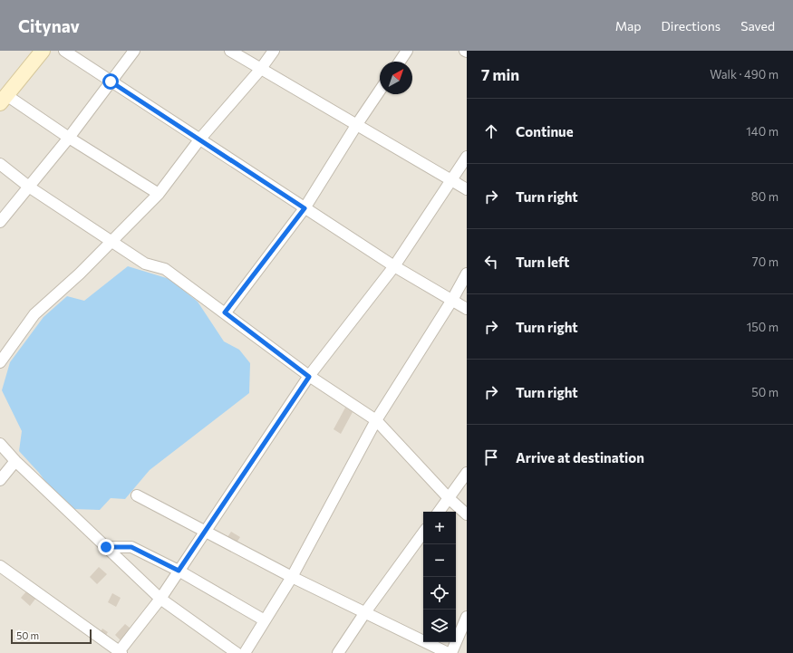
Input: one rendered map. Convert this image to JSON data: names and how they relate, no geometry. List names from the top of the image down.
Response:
{
  "scale_bar": "50 m",
  "north": "top right",
  "page": {
    "header": "Citynav",
    "nav": ["Map", "Directions", "Saved"],
    "heading": ["7 min", "Walk · 490 m"],
    "list": [
      ["Continue", "140 m"],
      ["Turn right", "80 m"],
      ["Turn left", "70 m"],
      ["Turn right", "150 m"],
      ["Turn right", "50 m"],
      "Arrive at destination"
    ],
    "map_buttons": ["+", "−"],
    "scale": "50 m"
  }
}
